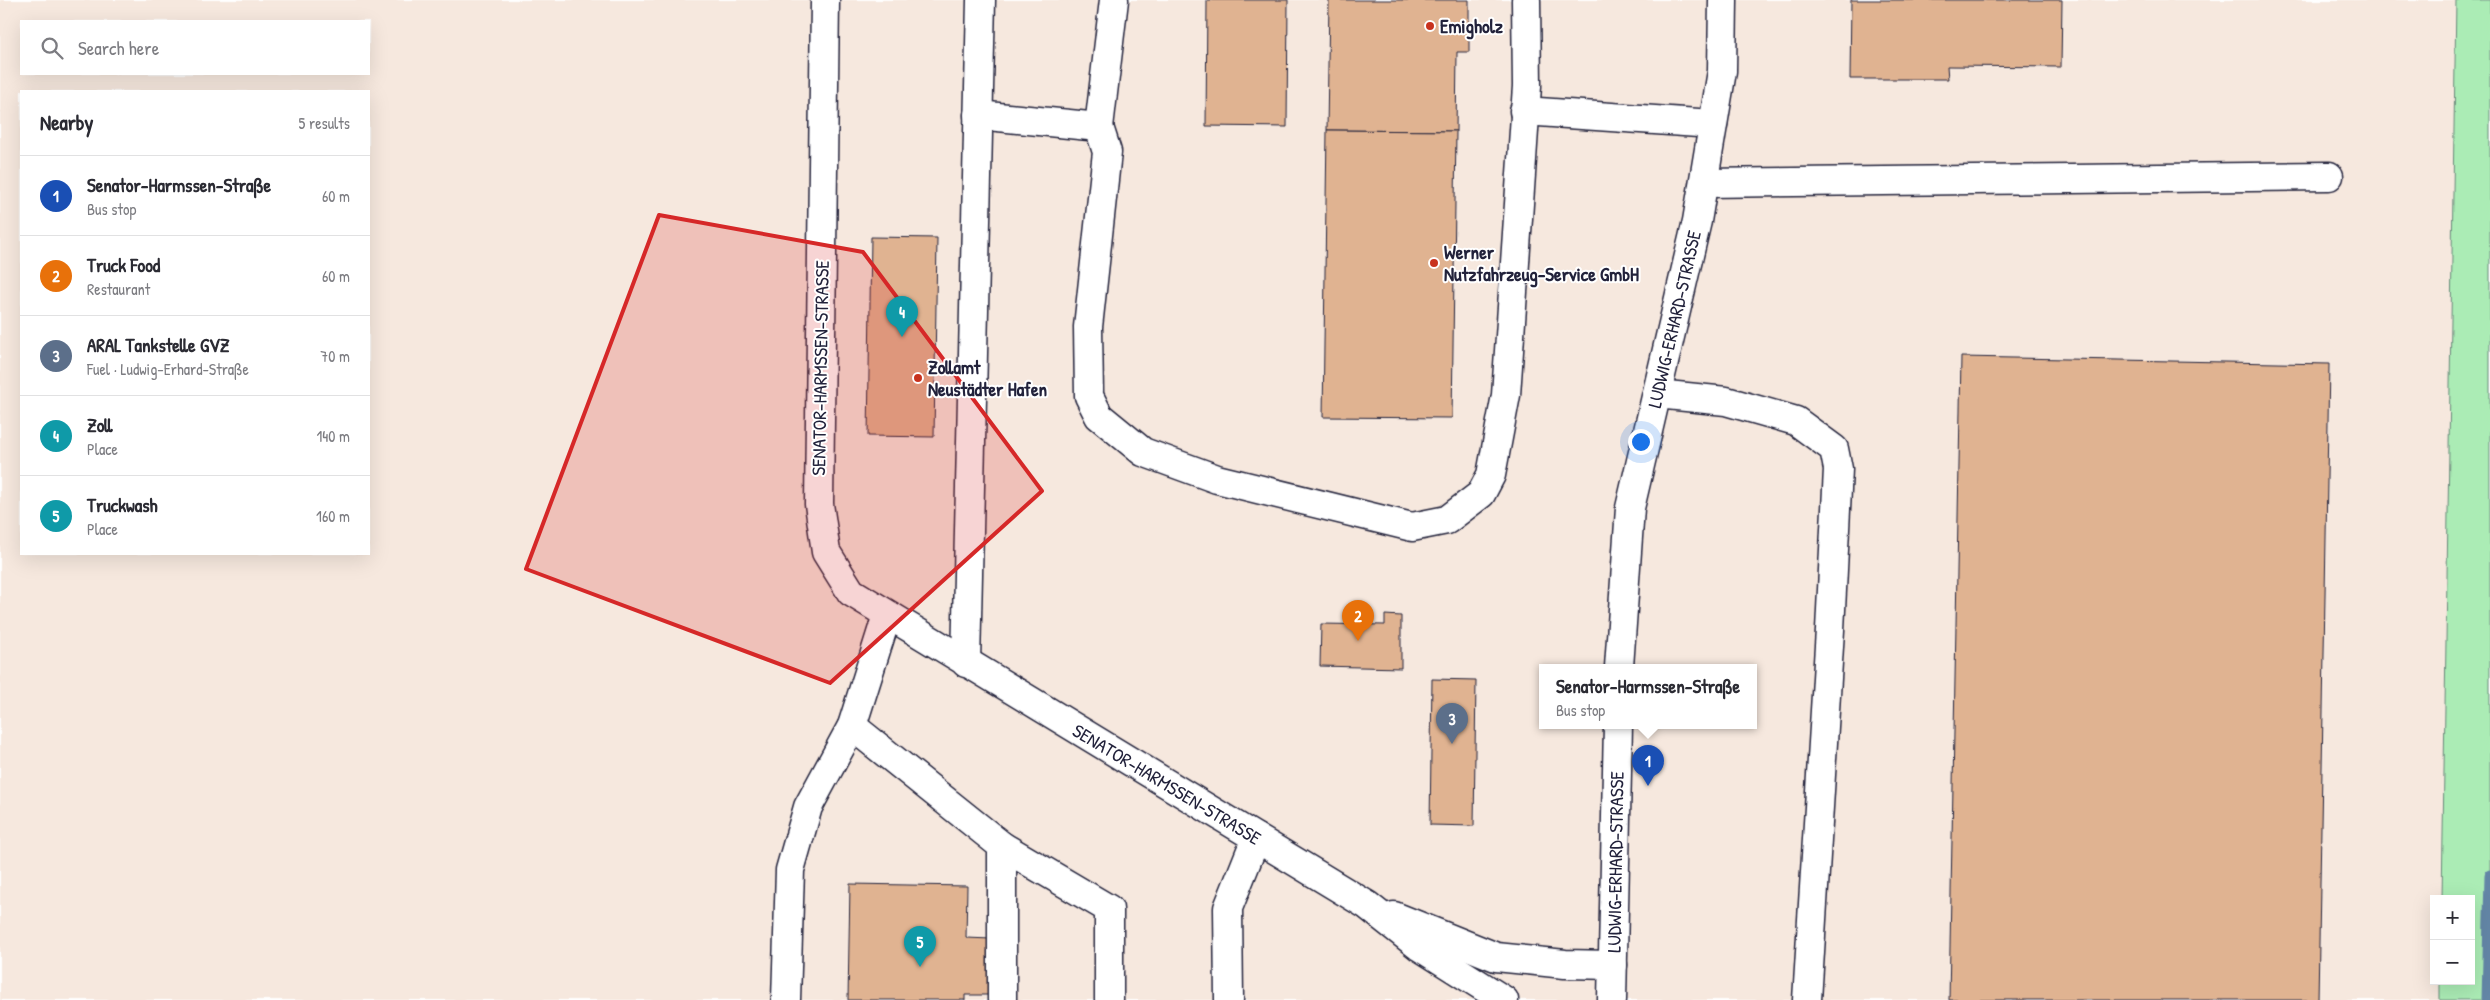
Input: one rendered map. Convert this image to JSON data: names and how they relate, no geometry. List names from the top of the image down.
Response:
{
  "streets": {
    "street": ["LUDWIG-ERHARD-STRASSE", "SENATOR-HARMSSEN-STRASSE"]
  },
  "crossings": [
    ["LUDWIG-ERHARD-STRASSE", "SENATOR-HARMSSEN-STRASSE"]
  ],
  "places": ["Emigholz", "Werner Nutzfahrzeug-Service GmbH", "Zollamt Neustädter Hafen"],
  "page": {
    "search": "Search here",
    "heading": ["Nearby", "5 results"],
    "list": [
      {
        "mark": "1",
        "name": "Senator-Harmssen-Straße",
        "note": "Bus stop",
        "value": "60 m"
      },
      {
        "mark": "2",
        "name": "Truck Food",
        "note": "Restaurant",
        "value": "60 m"
      },
      {
        "mark": "3",
        "name": "ARAL Tankstelle GVZ",
        "note": "Fuel · Ludwig-Erhard-Straße",
        "value": "70 m"
      },
      {
        "mark": "4",
        "name": "Zoll",
        "note": "Place",
        "value": "140 m"
      },
      {
        "mark": "5",
        "name": "Truckwash",
        "note": "Place",
        "value": "160 m"
      }
    ],
    "pins": [
      "4",
      "2",
      "3",
      "1",
      "5"
    ],
    "popup": ["Senator-Harmssen-Straße", "Bus stop"],
    "map_buttons": ["+", "−"]
  }
}
